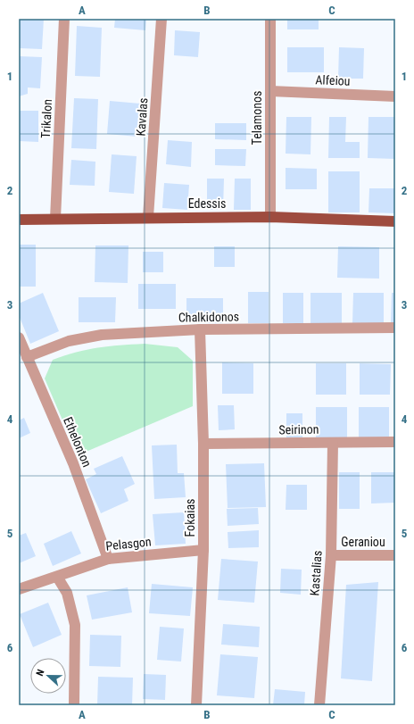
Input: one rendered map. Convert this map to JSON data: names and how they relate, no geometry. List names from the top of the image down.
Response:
{
  "streets": {
    "main road": ["Edessis"],
    "street": [
      "Alfeiou",
      "Kavalas",
      "Telamonos",
      "Trikalon",
      "Chalkidonos",
      "Seirinon",
      "Ethelonton",
      "Fokaias",
      "Geraniou",
      "Pelasgon",
      "Kastalias"
    ]
  },
  "crossings": [
    ["Alfeiou", "Telamonos"],
    ["Kavalas", "Edessis"],
    ["Telamonos", "Edessis"],
    ["Trikalon", "Edessis"],
    ["Chalkidonos", "Ethelonton"],
    ["Chalkidonos", "Fokaias"],
    ["Seirinon", "Fokaias"],
    ["Seirinon", "Kastalias"],
    ["Ethelonton", "Pelasgon"],
    ["Fokaias", "Pelasgon"],
    ["Geraniou", "Kastalias"]
  ],
  "north": "left",
  "grid": {
    "columns": ["A", "B", "C"],
    "rows": [
      "1",
      "2",
      "3",
      "4",
      "5",
      "6"
    ]
  }
}
